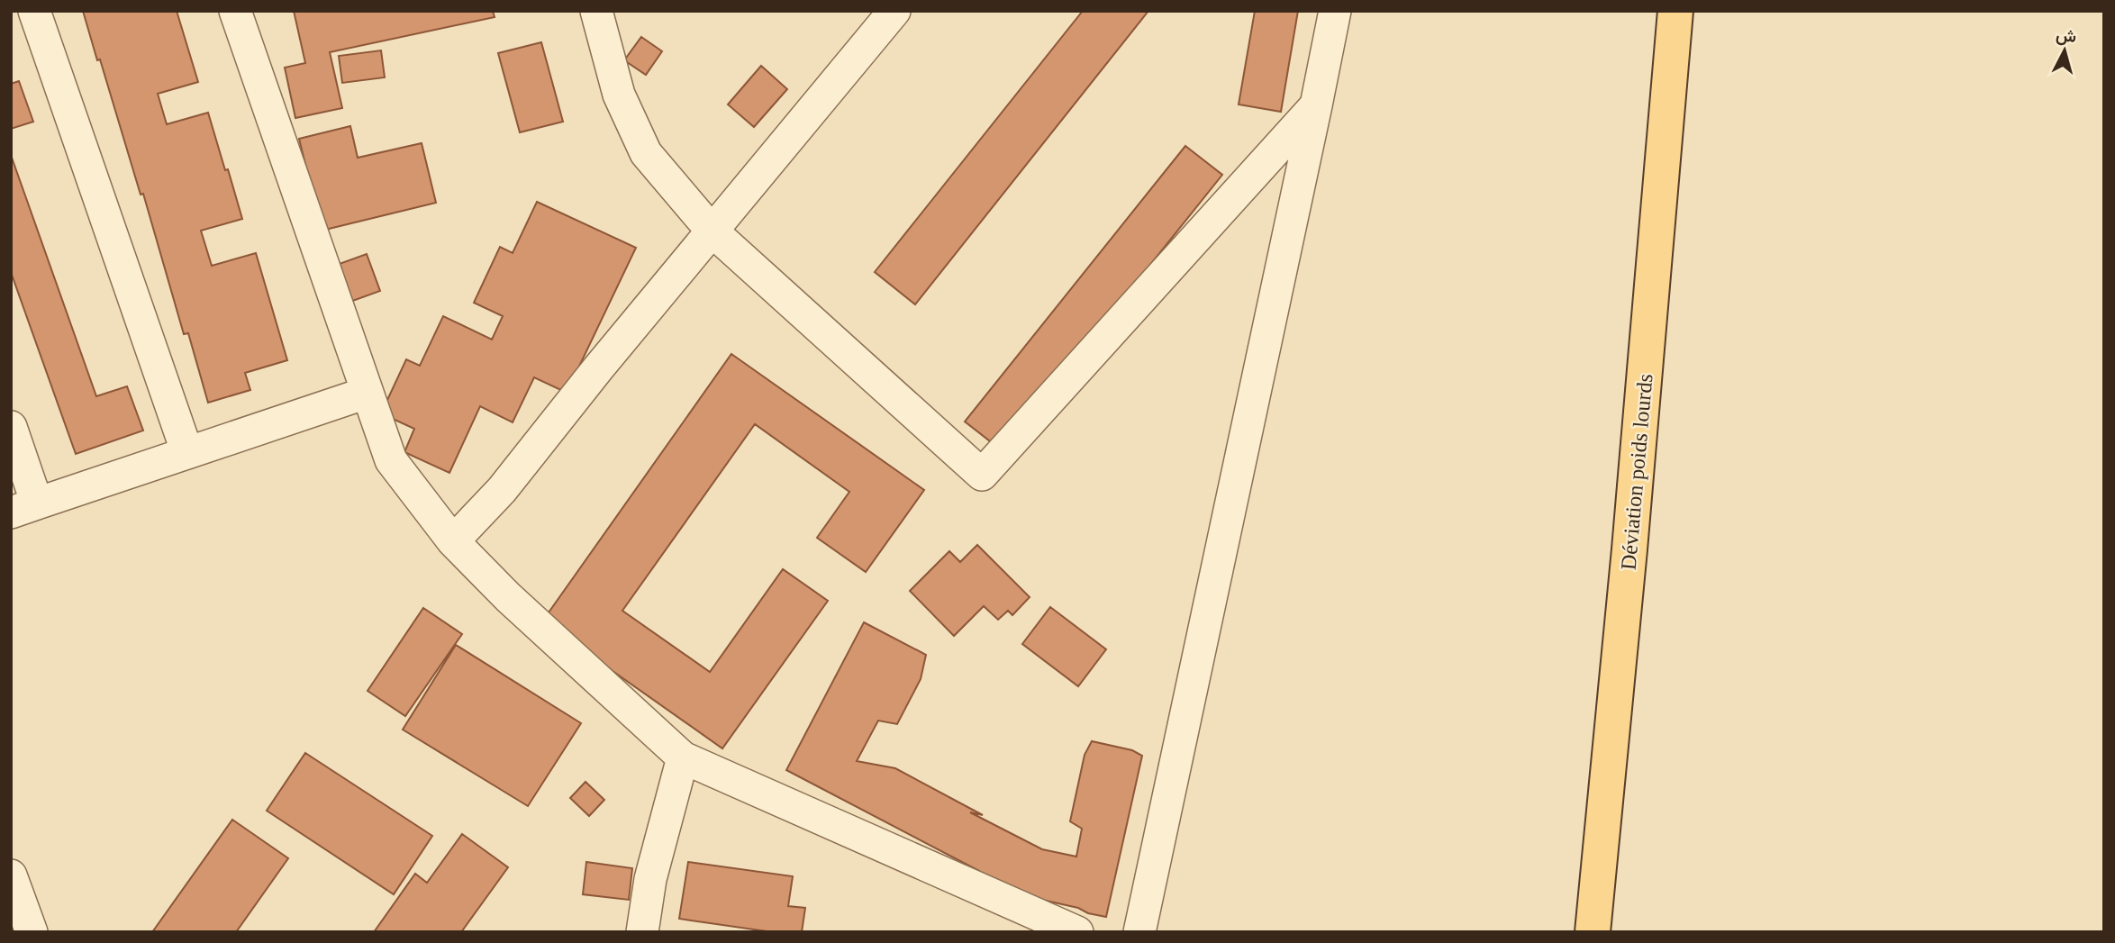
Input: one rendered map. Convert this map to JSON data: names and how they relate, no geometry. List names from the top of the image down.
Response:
{
  "streets": {
    "main road": ["Déviation poids lourds"]
  },
  "north": "top"
}
